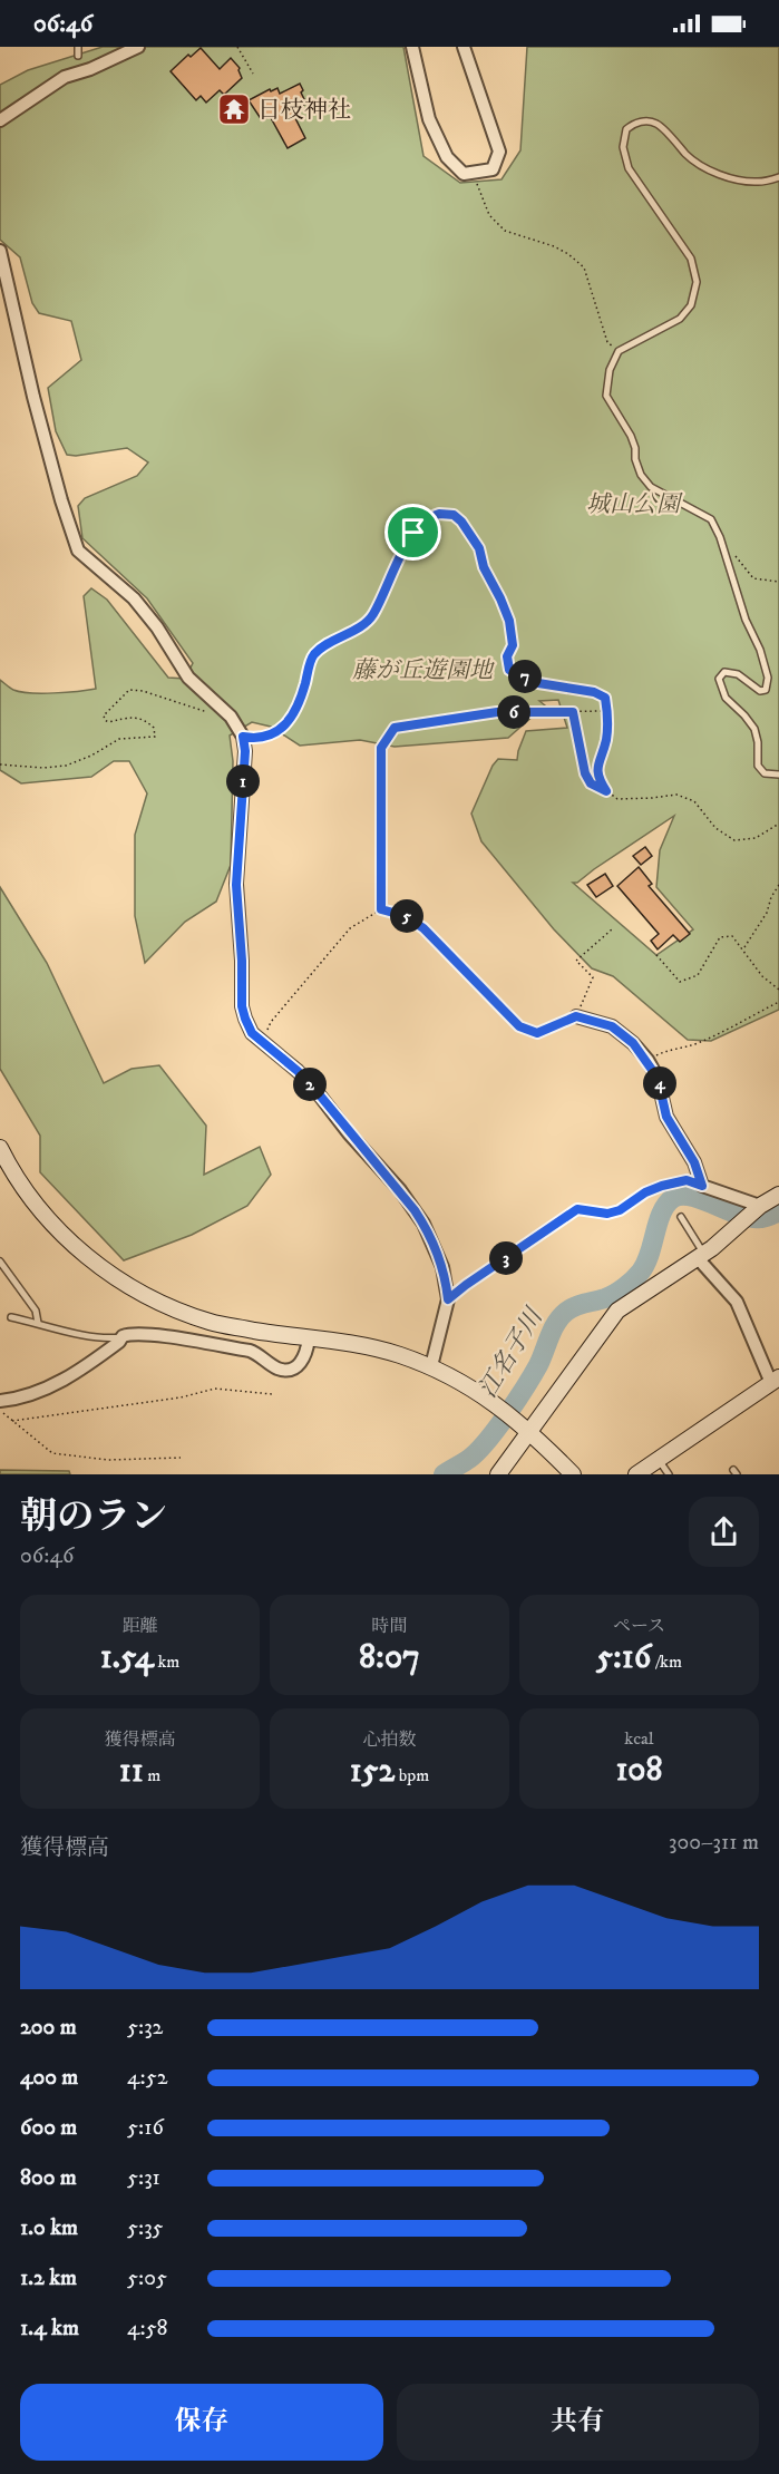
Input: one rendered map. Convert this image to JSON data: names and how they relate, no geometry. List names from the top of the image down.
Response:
{
  "water": ["江名子川"],
  "parks": ["城山公園", "藤が丘遊園地"],
  "places": {
    "temple": ["日枝神社"]
  },
  "page": {
    "status": "06:46",
    "pins": [
      "7",
      "6",
      "1",
      "5",
      "4",
      "2",
      "3"
    ],
    "heading": ["朝のラン", "06:46"],
    "stats": [
      ["距離", "1.54 km"],
      ["時間", "8:07"],
      ["ペース", "5:16 /km"],
      ["獲得標高", "11 m"],
      ["心拍数", "152 bpm"],
      ["kcal", "108"]
    ],
    "chart": ["獲得標高", "300–311 m"],
    "list": [
      {
        "name": "200 m",
        "note": "5:32"
      },
      {
        "name": "400 m",
        "note": "4:52"
      },
      {
        "name": "600 m",
        "note": "5:16"
      },
      {
        "name": "800 m",
        "note": "5:31"
      },
      {
        "name": "1.0 km",
        "note": "5:35"
      },
      {
        "name": "1.2 km",
        "note": "5:05"
      },
      {
        "name": "1.4 km",
        "note": "4:58"
      }
    ],
    "buttons": ["保存", "共有"]
  }
}
